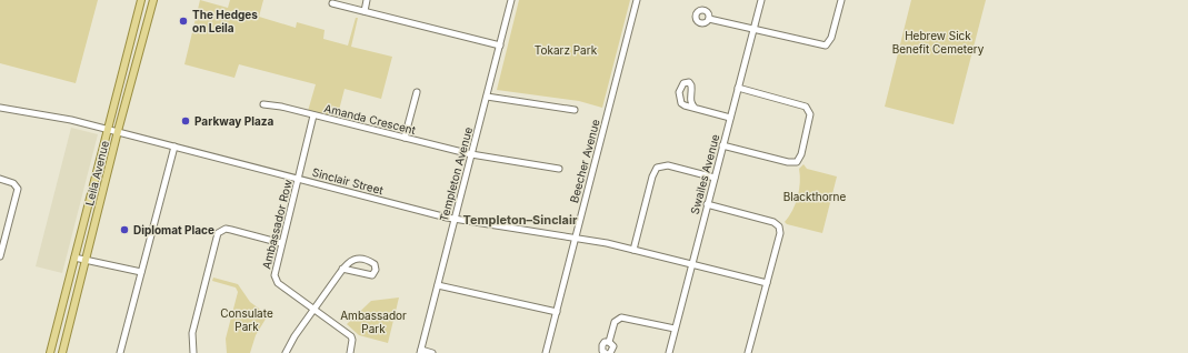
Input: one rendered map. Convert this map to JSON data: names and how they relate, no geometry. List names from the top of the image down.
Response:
{
  "streets": {
    "main road": ["Leila Avenue"],
    "street": [
      "Amanda Crescent",
      "Beecher Avenue",
      "Templeton Avenue",
      "Swailes Avenue",
      "Sinclair Street",
      "Ambassador Row"
    ]
  },
  "crossings": [
    ["Amanda Crescent", "Templeton Avenue"],
    ["Amanda Crescent", "Ambassador Row"],
    ["Beecher Avenue", "Sinclair Street"],
    ["Leila Avenue", "Sinclair Street"],
    ["Templeton Avenue", "Sinclair Street"],
    ["Swailes Avenue", "Sinclair Street"],
    ["Sinclair Street", "Ambassador Row"]
  ],
  "districts": ["Templeton–Sinclair"],
  "parks": [
    "Hebrew Sick Benefit Cemetery",
    "Tokarz Park",
    "Blackthorne",
    "Consulate Park",
    "Ambassador Park"
  ],
  "places": ["The Hedges on Leila", "Parkway Plaza", "Diplomat Place"]
}
